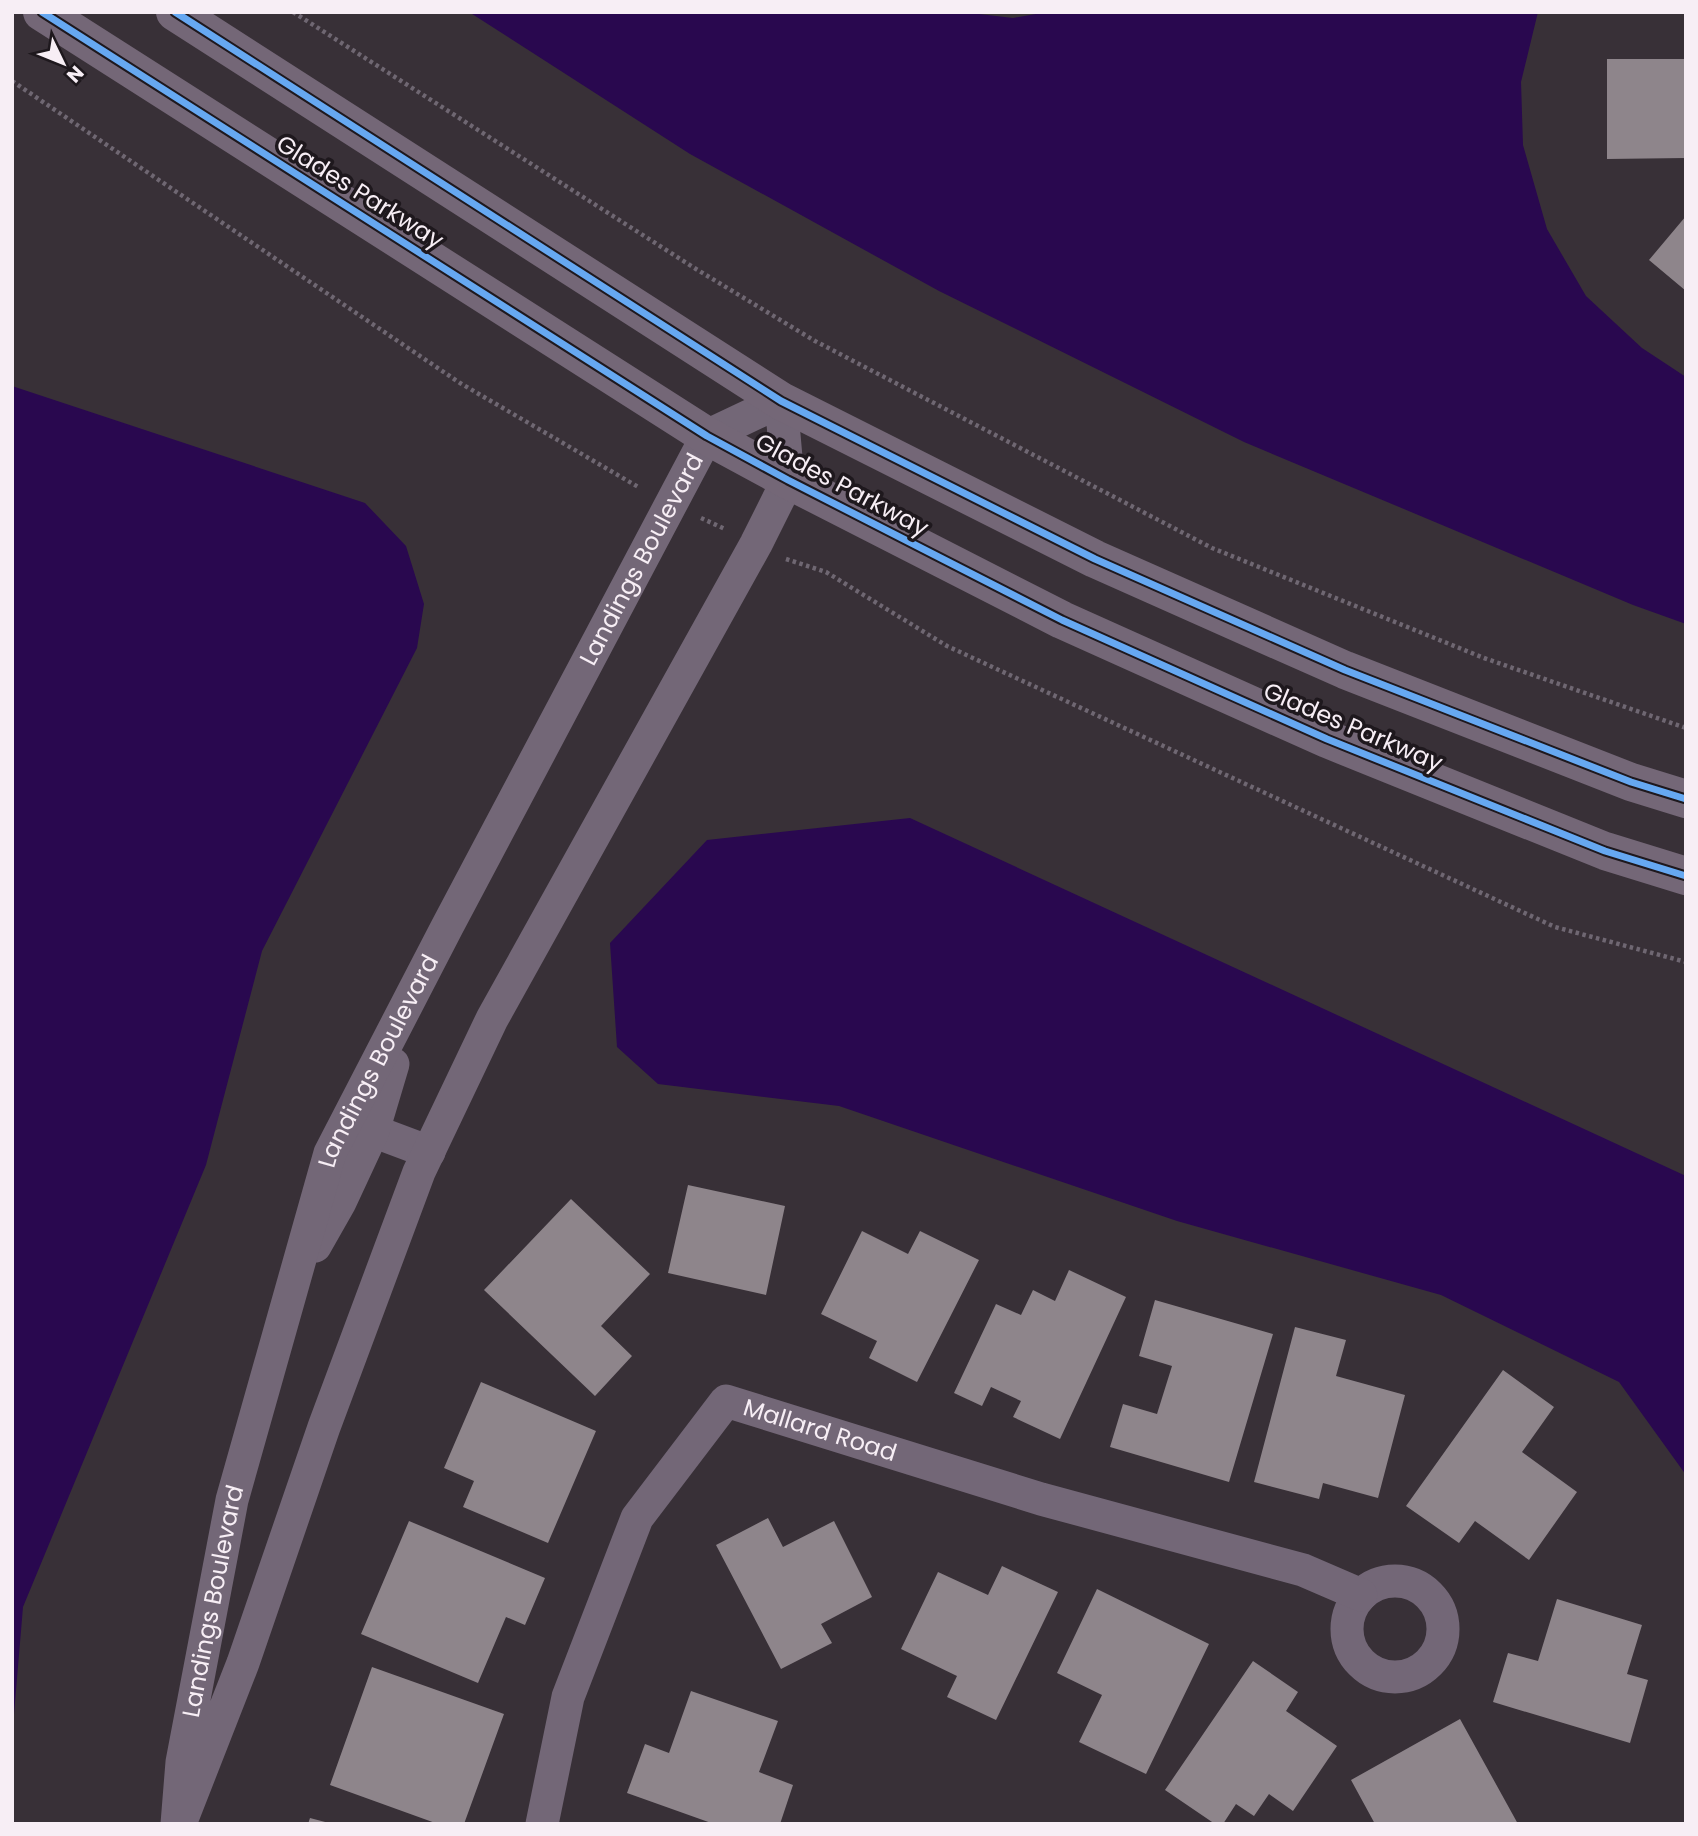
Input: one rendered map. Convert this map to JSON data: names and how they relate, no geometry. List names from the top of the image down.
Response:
{
  "streets": {
    "main road": ["Glades Parkway"],
    "street": ["Landings Boulevard", "Mallard Road"]
  },
  "crossings": [
    ["Glades Parkway", "Landings Boulevard"]
  ],
  "north": "bottom right"
}
